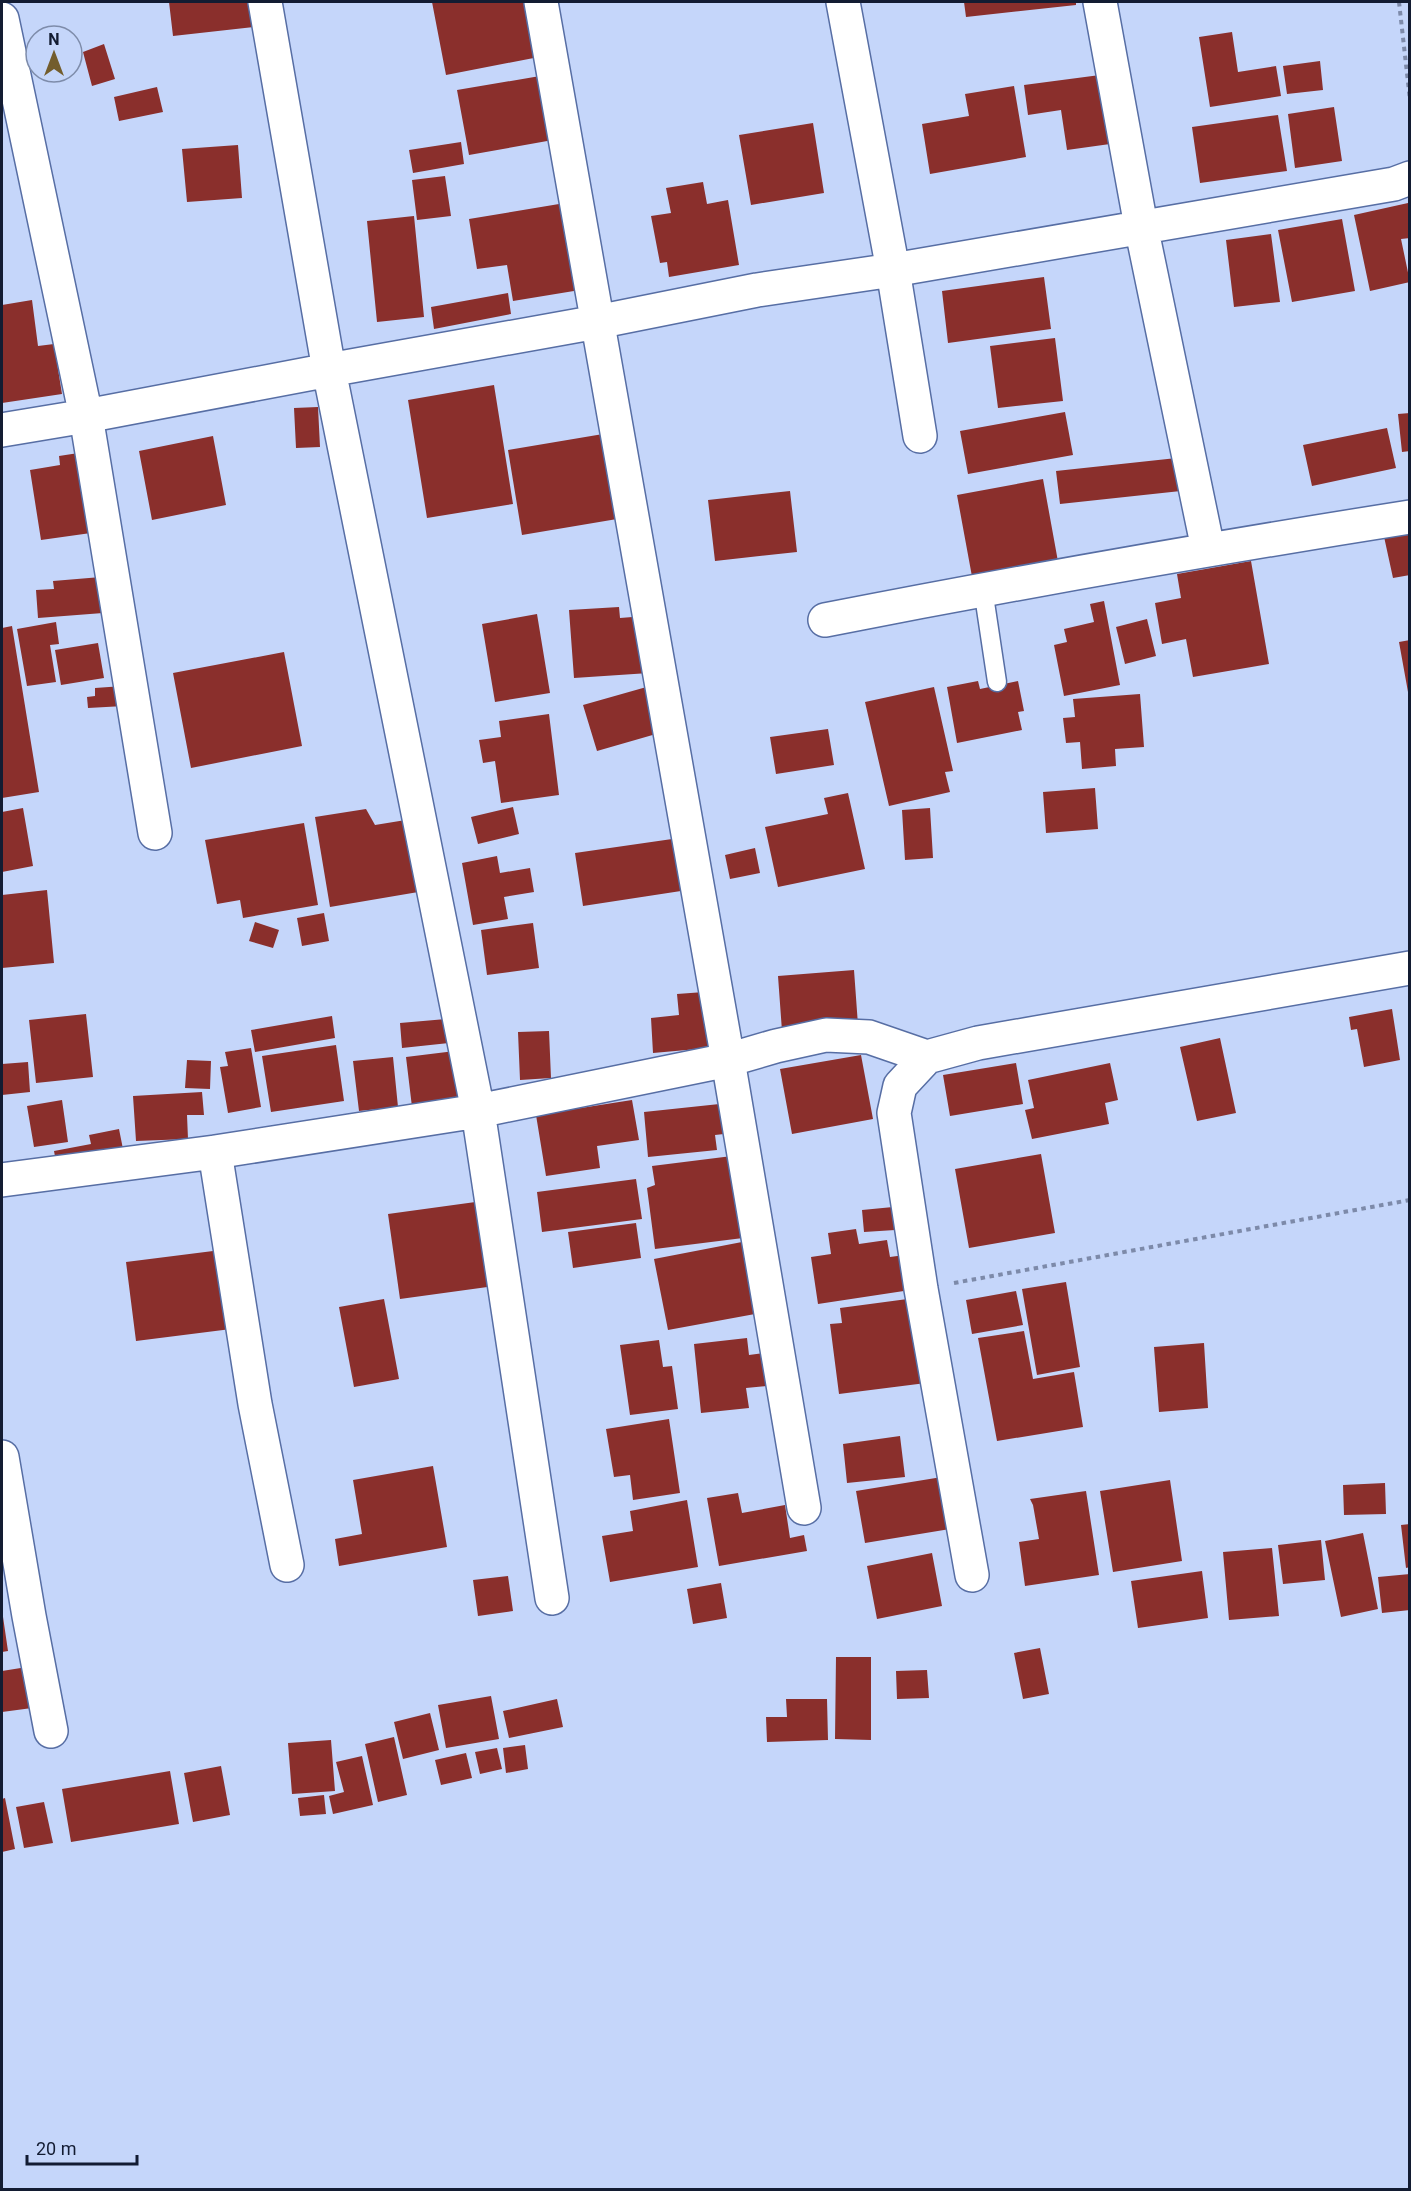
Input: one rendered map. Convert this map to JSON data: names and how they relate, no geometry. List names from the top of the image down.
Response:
{
  "scale_bar": "20 m",
  "north": "top"
}
